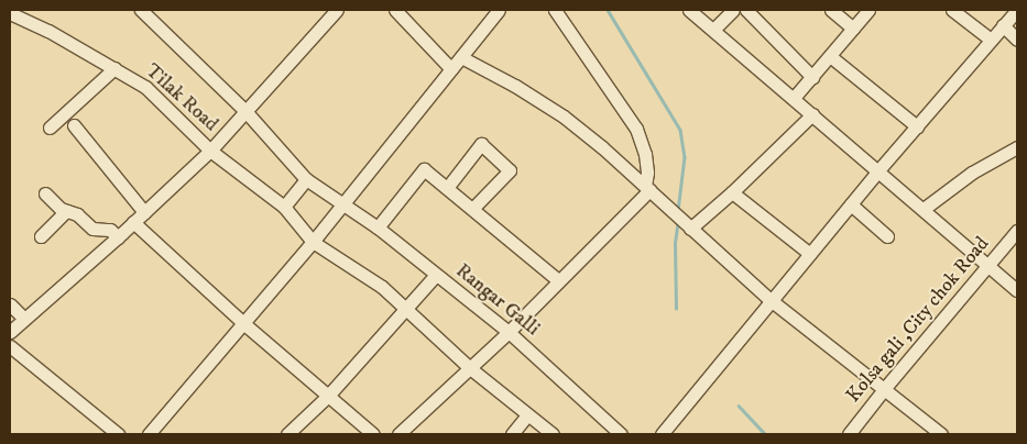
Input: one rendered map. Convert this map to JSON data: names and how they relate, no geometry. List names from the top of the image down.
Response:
{
  "streets": {
    "street": ["Tilak Road", "Rangar Galli", "Kolsa gali ,City chok Road"]
  }
}
